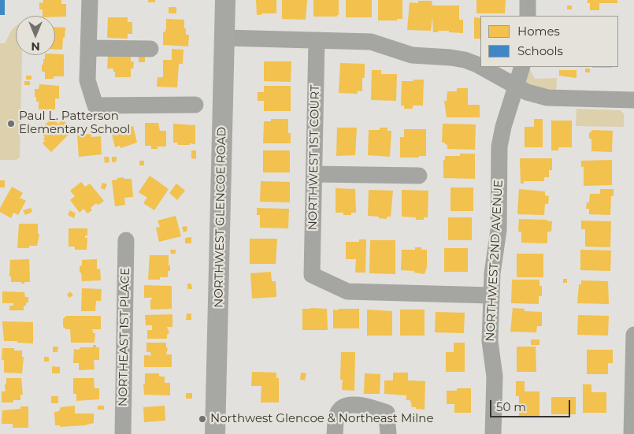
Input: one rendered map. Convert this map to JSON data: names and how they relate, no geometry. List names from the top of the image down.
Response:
{
  "streets": {
    "main road": ["NORTHWEST GLENCOE ROAD"],
    "street": ["NORTHWEST 1ST COURT", "NORTHWEST 2ND AVENUE", "NORTHEAST 1ST PLACE"]
  },
  "crossings": [
    ["NORTHWEST 1ST COURT", "NORTHWEST 2ND AVENUE"]
  ],
  "places": ["Paul L. Patterson Elementary School", "Northwest Glencoe & Northeast Milne"],
  "legend": ["Homes", "Schools"],
  "scale_bar": "50 m",
  "north": "bottom"
}
